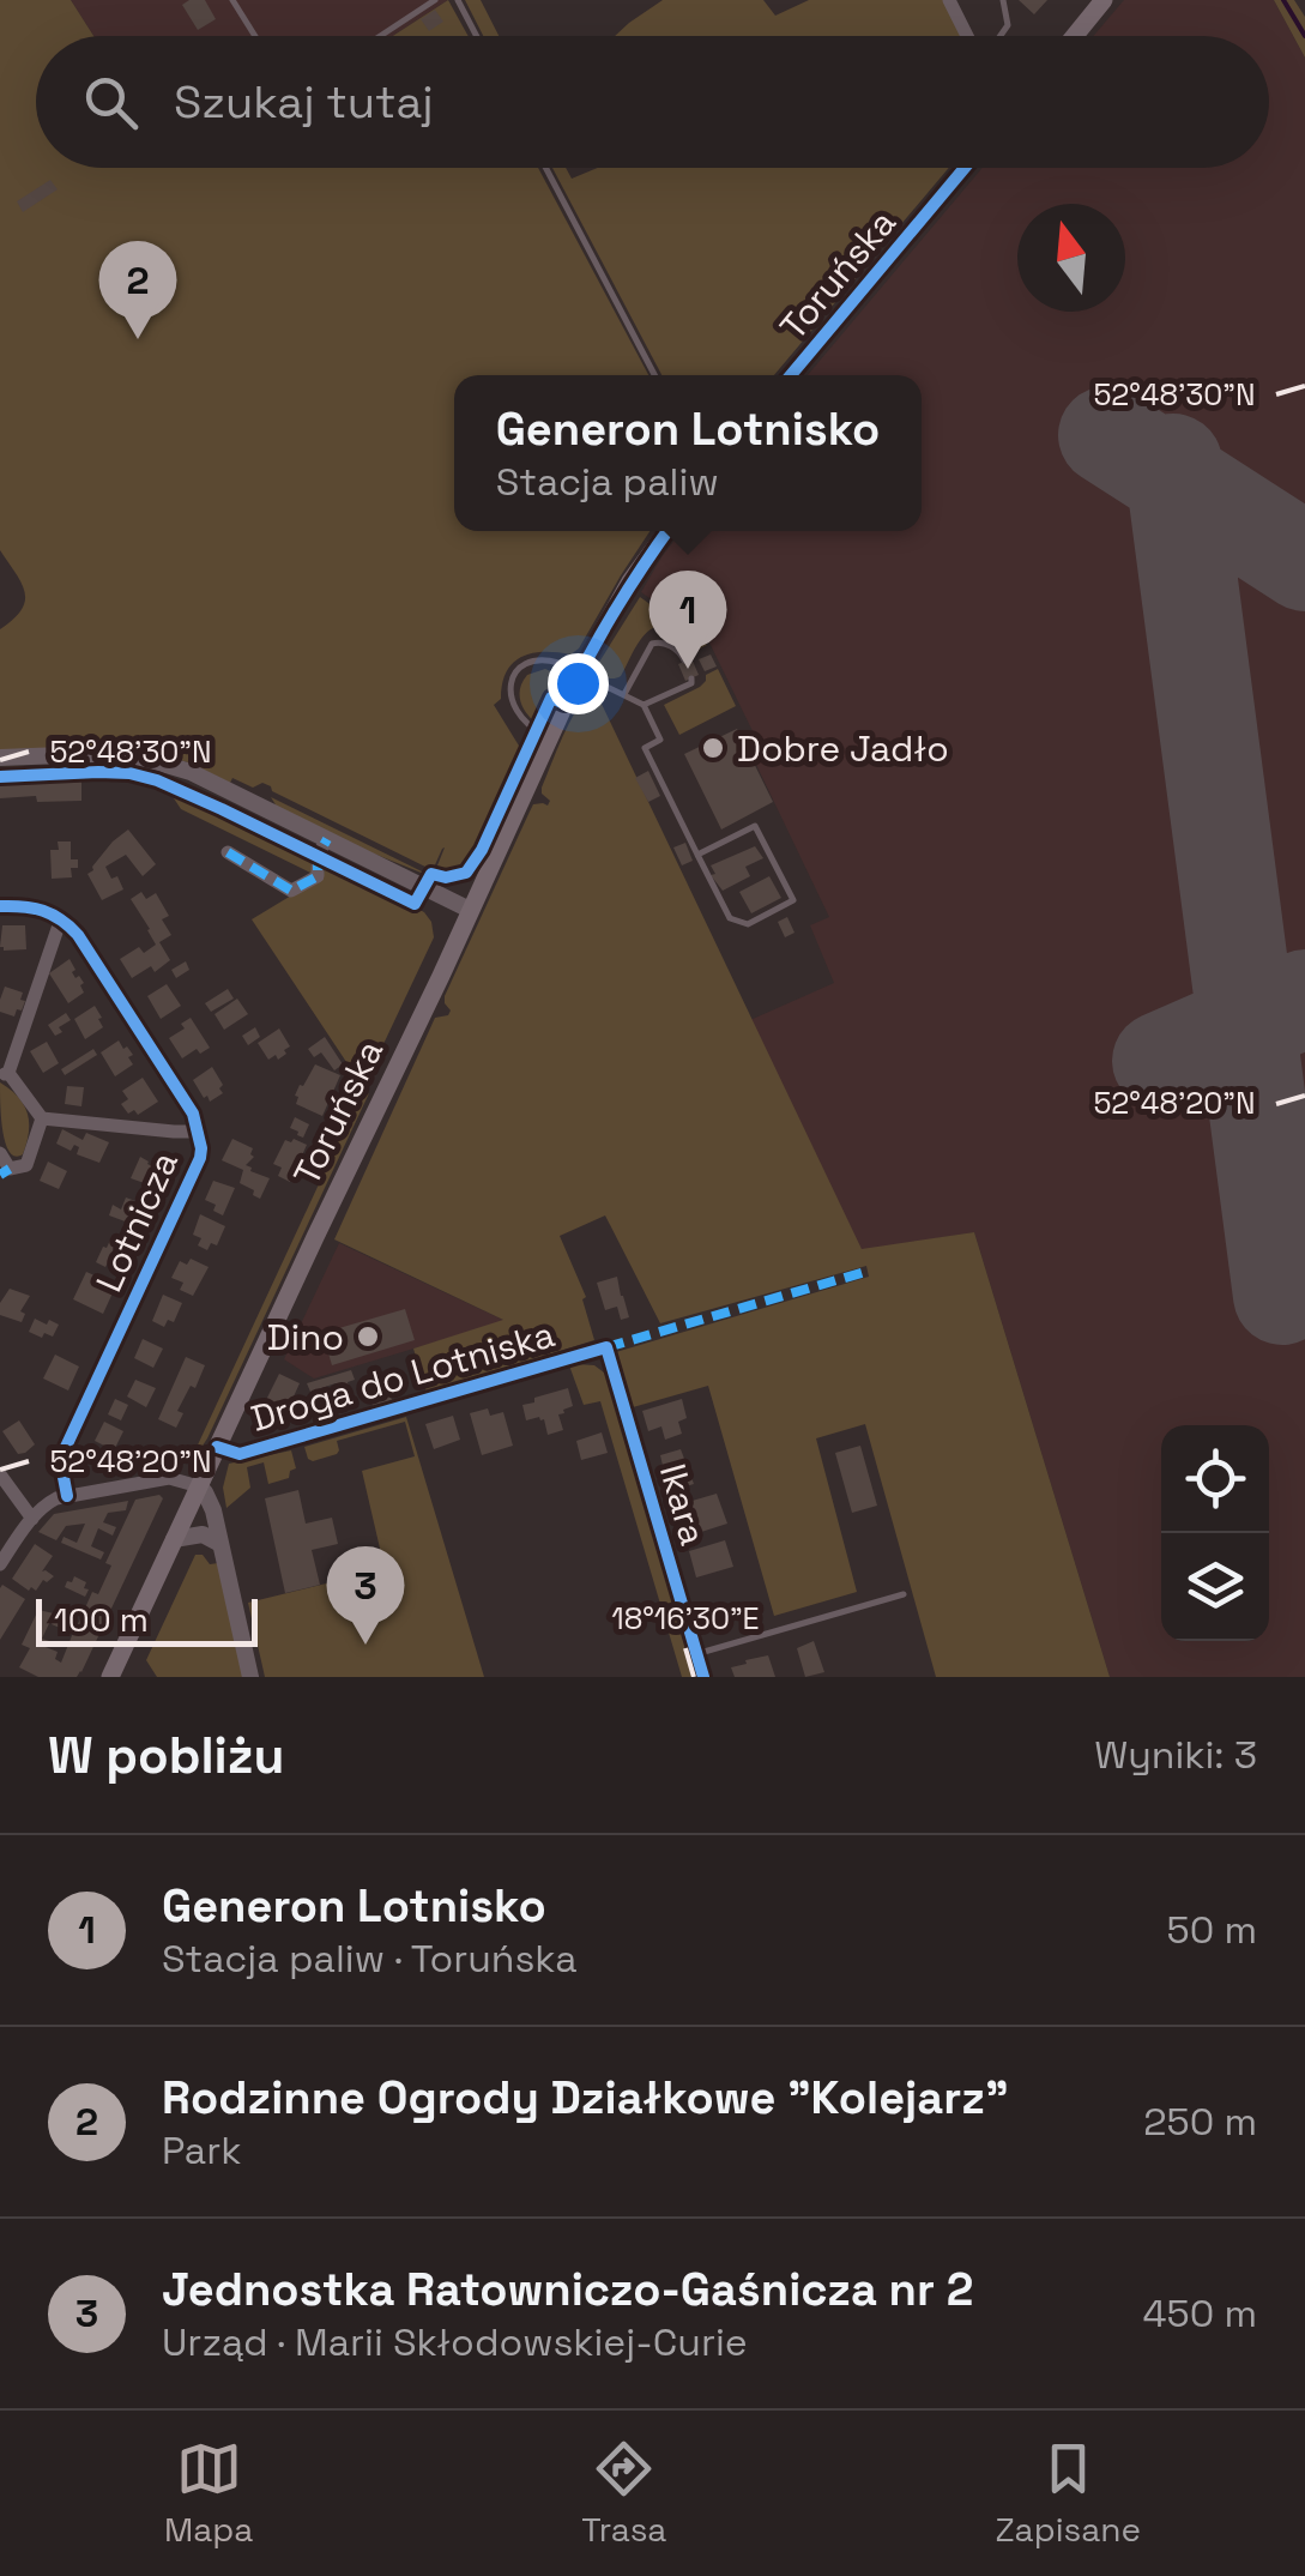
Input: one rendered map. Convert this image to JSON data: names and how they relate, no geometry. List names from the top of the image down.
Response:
{
  "streets": {
    "main road": ["Toruńska"],
    "street": ["Lotnicza", "Droga do Lotniska", "Ikara"]
  },
  "crossings": [
    ["Toruńska", "Droga do Lotniska"],
    ["Droga do Lotniska", "Ikara"]
  ],
  "places": ["Dobre Jadło", "Dino"],
  "scale_bar": "100 m",
  "north": "top",
  "page": {
    "search": "Szukaj tutaj",
    "pins": ["2", "1", "3"],
    "popup": ["Generon Lotnisko", "Stacja paliw"],
    "scale": "100 m",
    "heading": ["W pobliżu", "Wyniki: 3"],
    "list": [
      {
        "mark": "1",
        "name": "Generon Lotnisko",
        "note": "Stacja paliw · Toruńska",
        "value": "50 m"
      },
      {
        "mark": "2",
        "name": "Rodzinne Ogrody Działkowe \"Kolejarz\"",
        "note": "Park",
        "value": "250 m"
      },
      {
        "mark": "3",
        "name": "Jednostka Ratowniczo-Gaśnicza nr 2",
        "note": "Urząd · Marii Skłodowskiej-Curie",
        "value": "450 m"
      }
    ],
    "nav": ["Mapa", "Trasa", "Zapisane"]
  },
  "coordinates": ["52°48'30\"N", "52°48'20\"N", "18°16'30\"E"]
}
